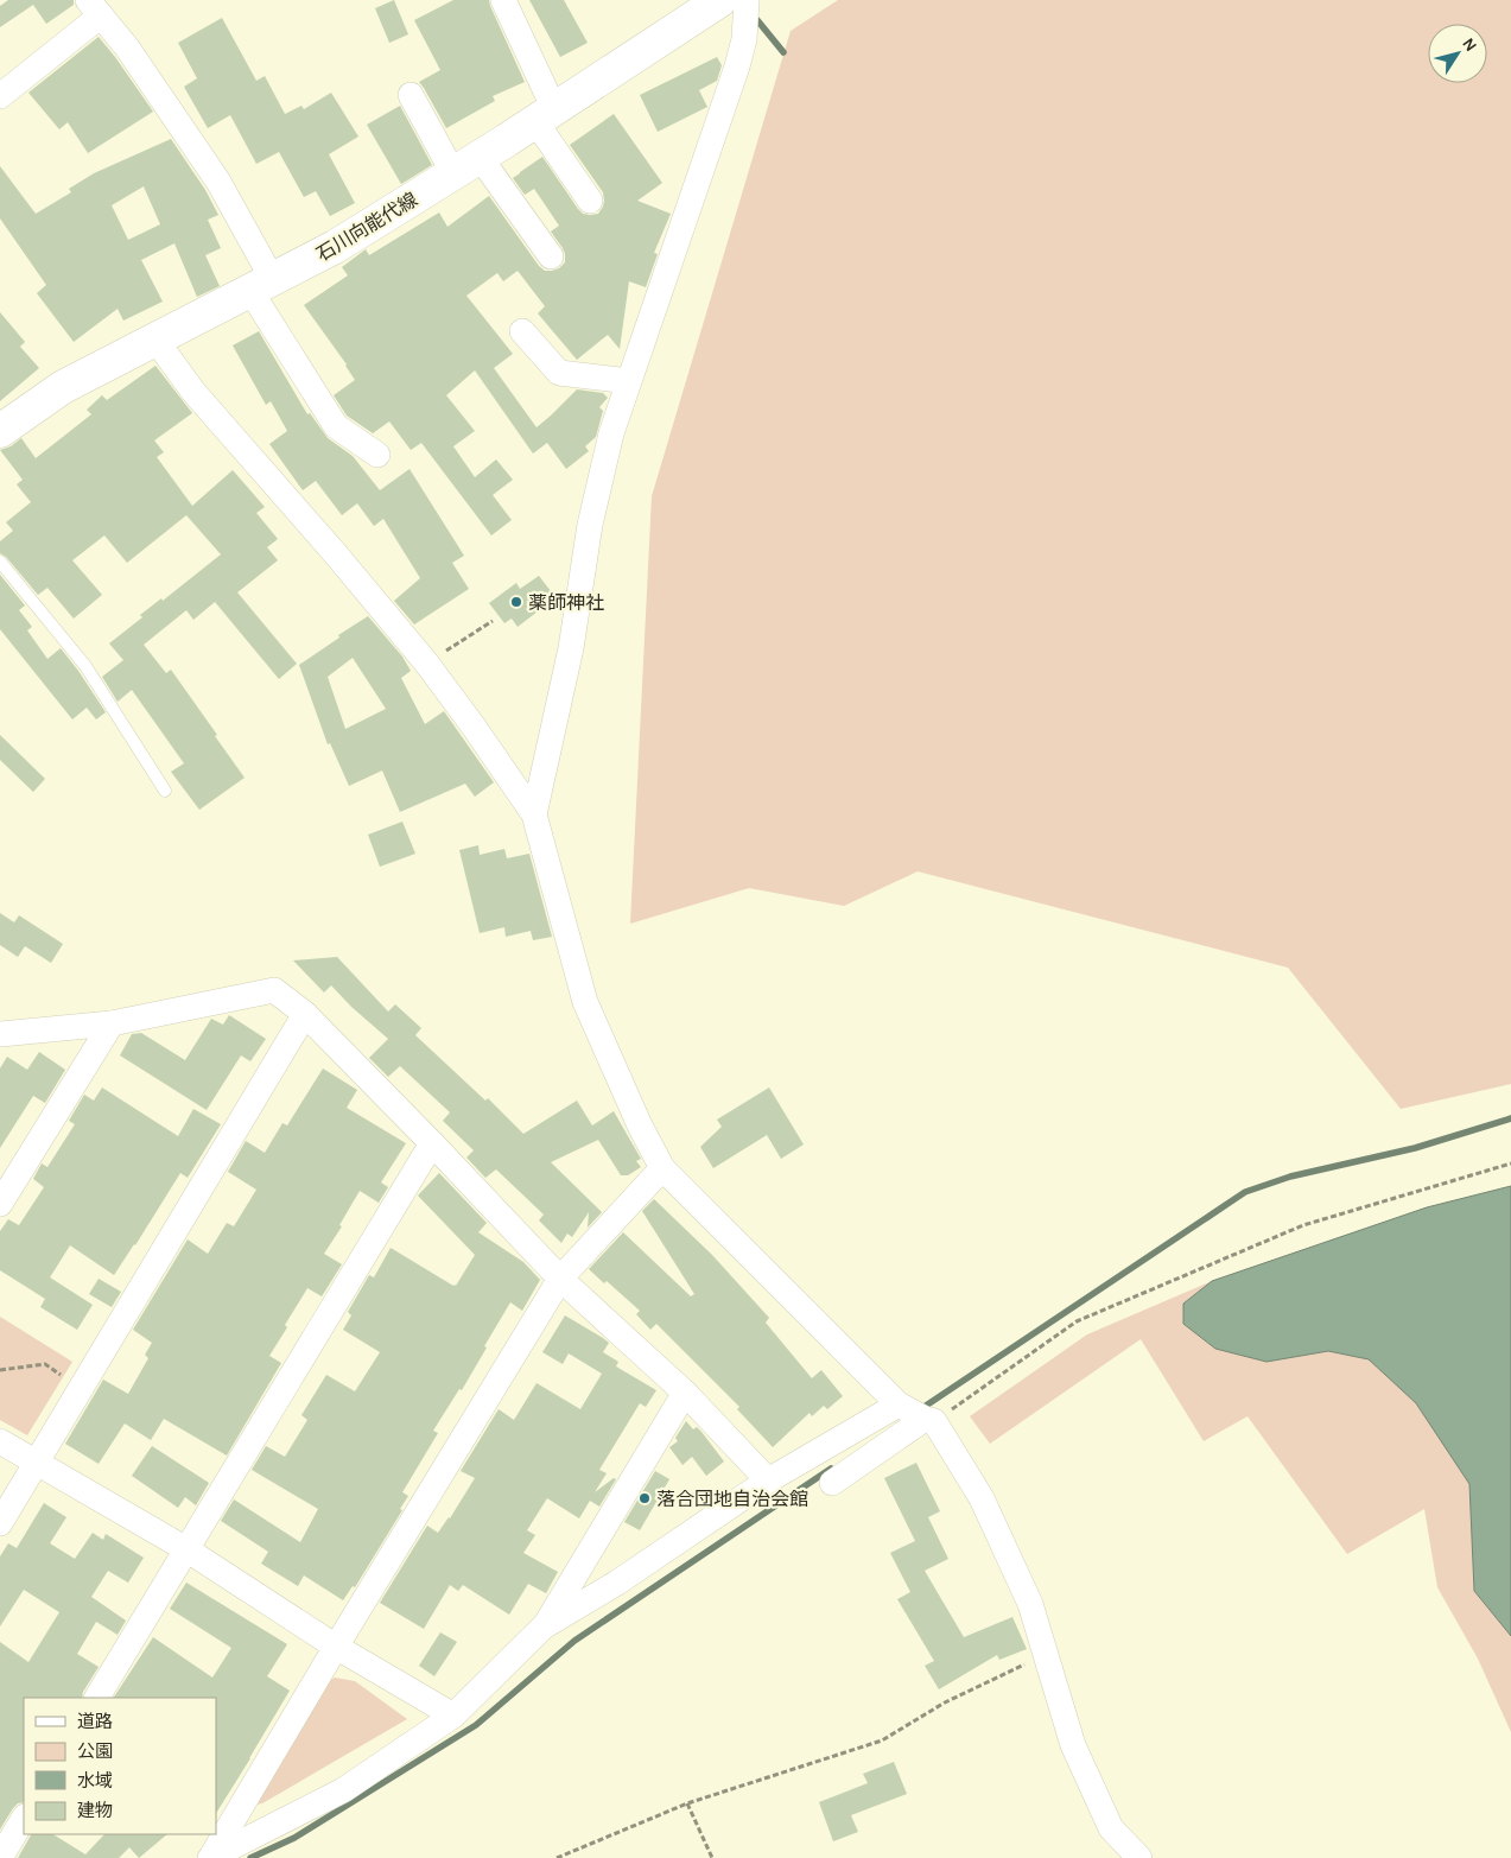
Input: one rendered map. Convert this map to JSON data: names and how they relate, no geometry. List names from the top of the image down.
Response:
{
  "streets": {
    "main road": ["石川向能代線"]
  },
  "places": ["薬師神社", "落合団地自治会館"],
  "legend": [
    "道路",
    "公園",
    "水域",
    "建物"
  ],
  "north": "top right"
}
